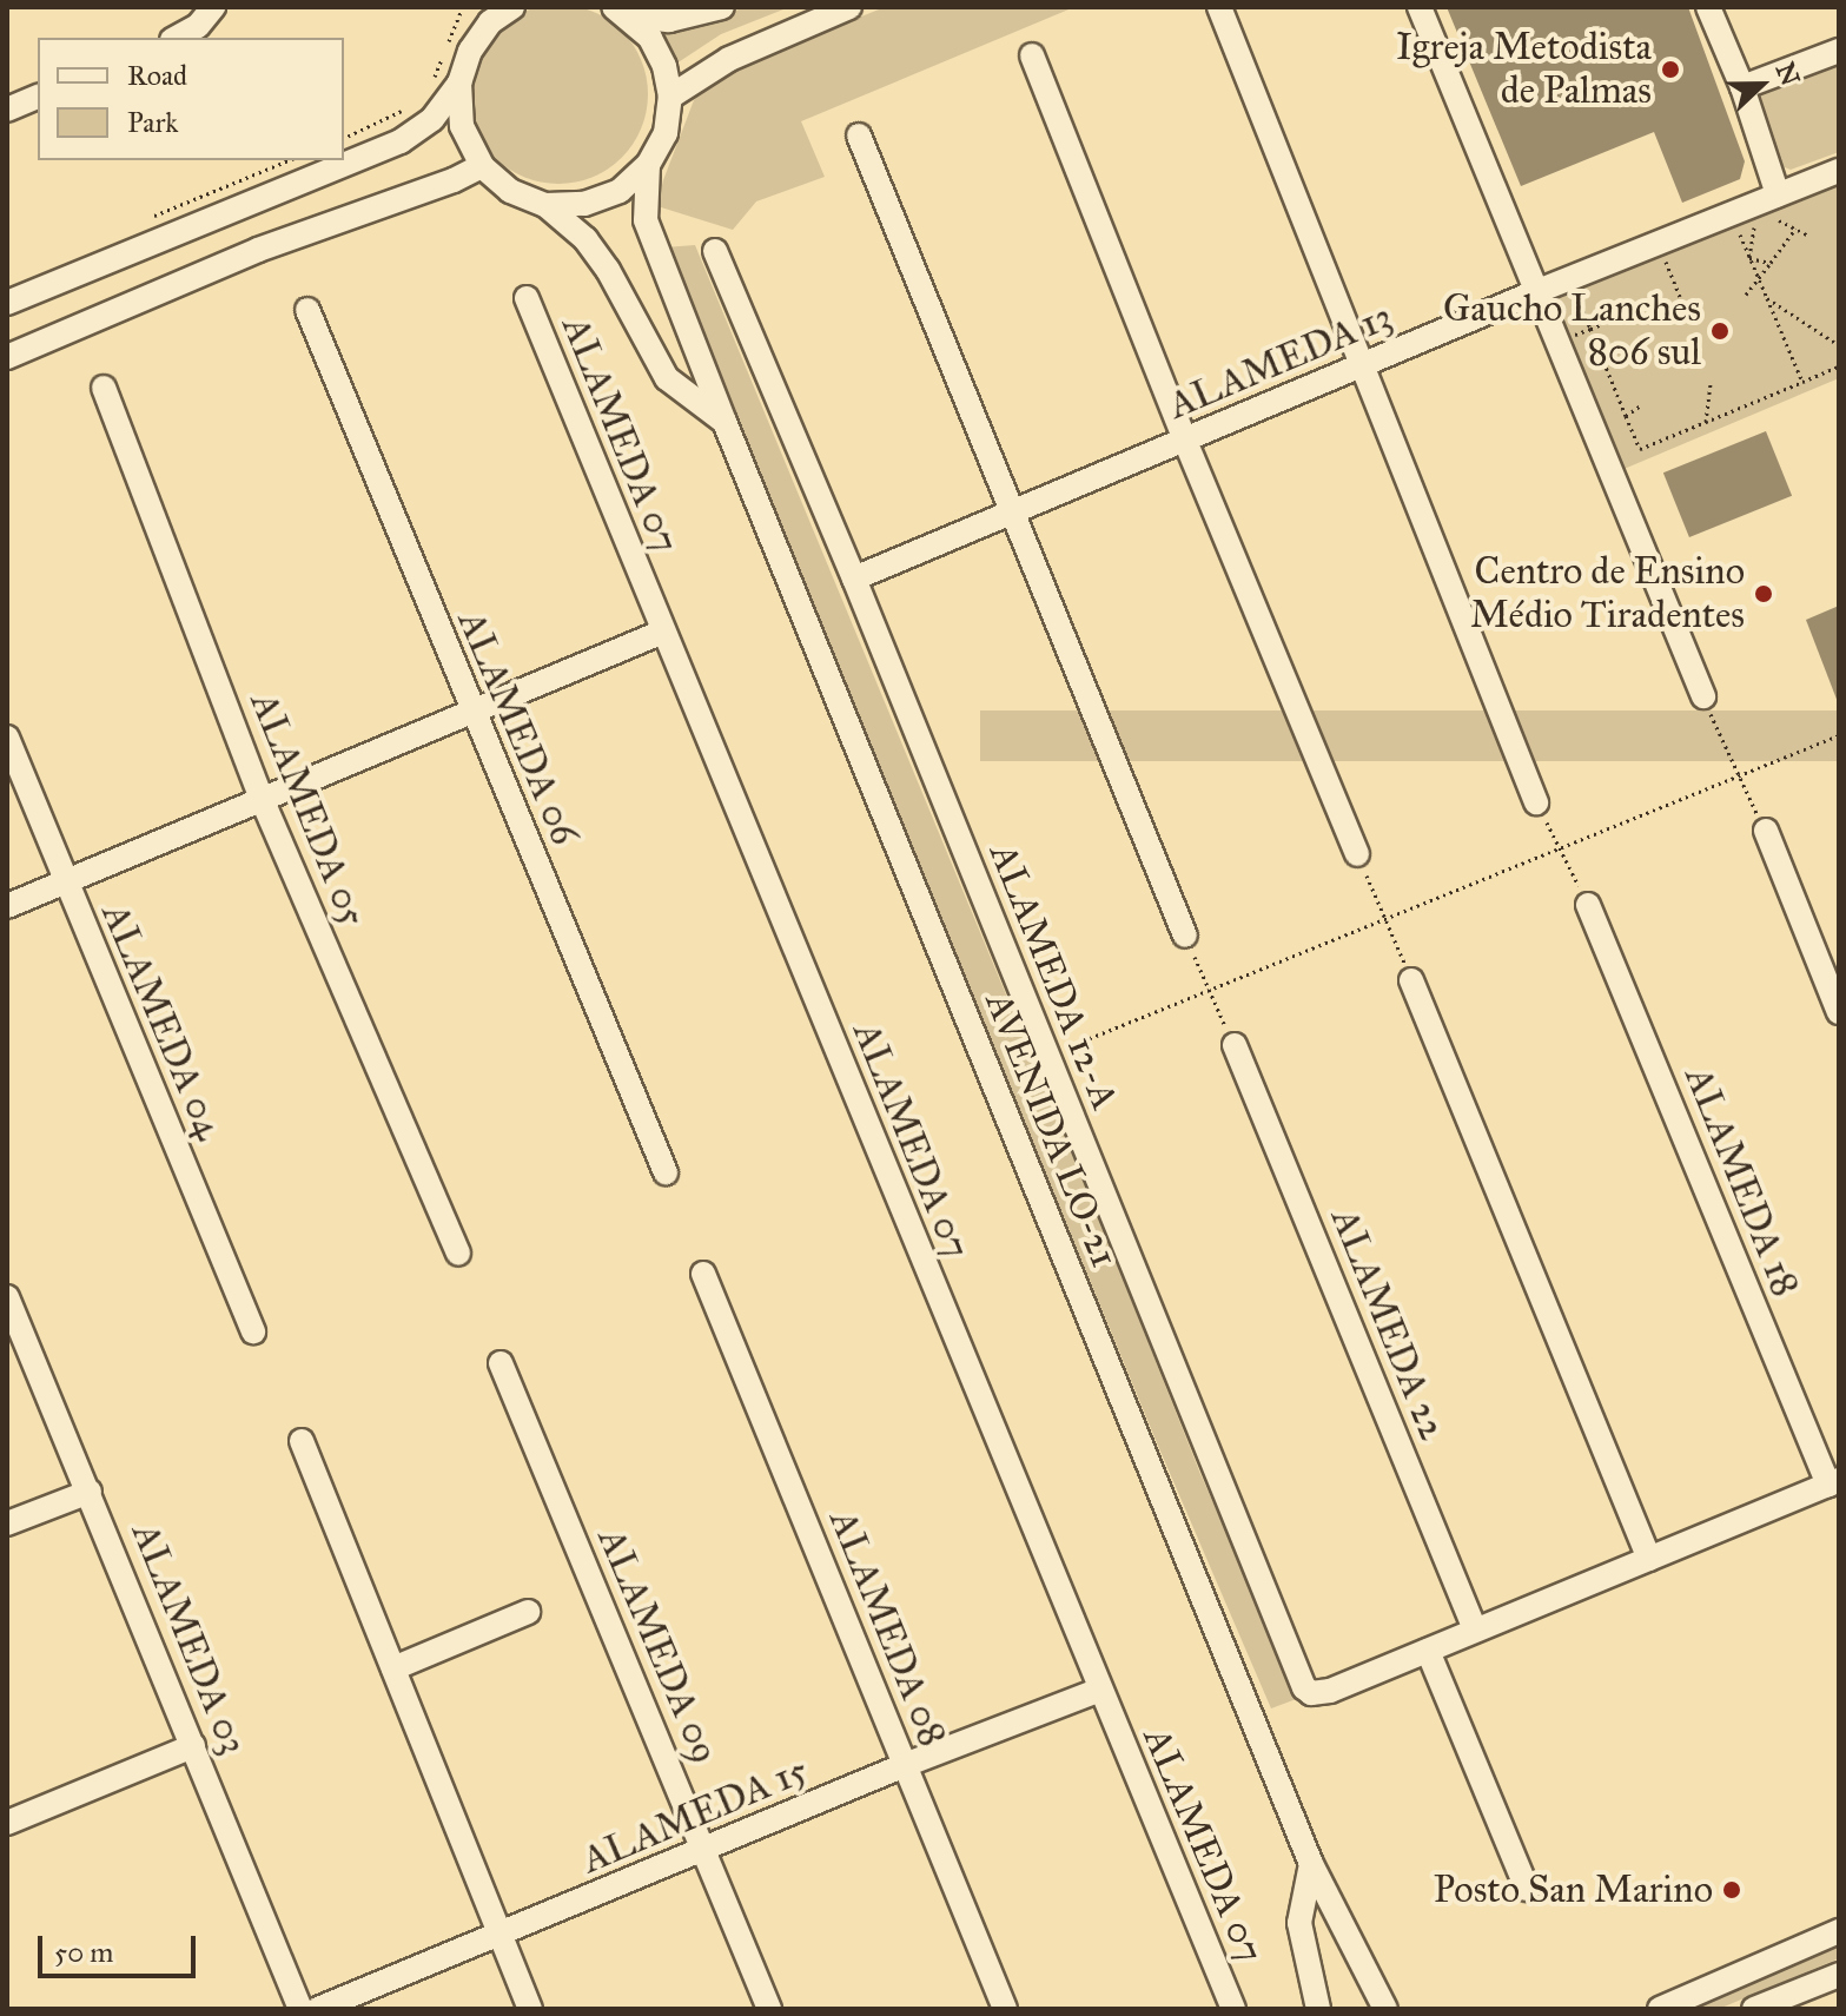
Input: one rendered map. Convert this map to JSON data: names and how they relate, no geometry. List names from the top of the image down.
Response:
{
  "streets": {
    "street": [
      "ALAMEDA 13",
      "ALAMEDA 07",
      "ALAMEDA 06",
      "ALAMEDA 05",
      "ALAMEDA 12-A",
      "ALAMEDA 04",
      "AVENIDA LO-21",
      "ALAMEDA 18",
      "ALAMEDA 22",
      "ALAMEDA 08",
      "ALAMEDA 03",
      "ALAMEDA 09",
      "ALAMEDA 15"
    ]
  },
  "crossings": [
    ["ALAMEDA 13", "ALAMEDA 12-A"],
    ["ALAMEDA 07", "ALAMEDA 15"],
    ["ALAMEDA 08", "ALAMEDA 15"],
    ["ALAMEDA 09", "ALAMEDA 15"]
  ],
  "places": [
    "Igreja Metodista de Palmas",
    "Gaucho Lanches 806 sul",
    "Centro de Ensino Médio Tiradentes",
    "Posto San Marino"
  ],
  "legend": ["Road", "Park"],
  "scale_bar": "50 m",
  "north": "right"
}
